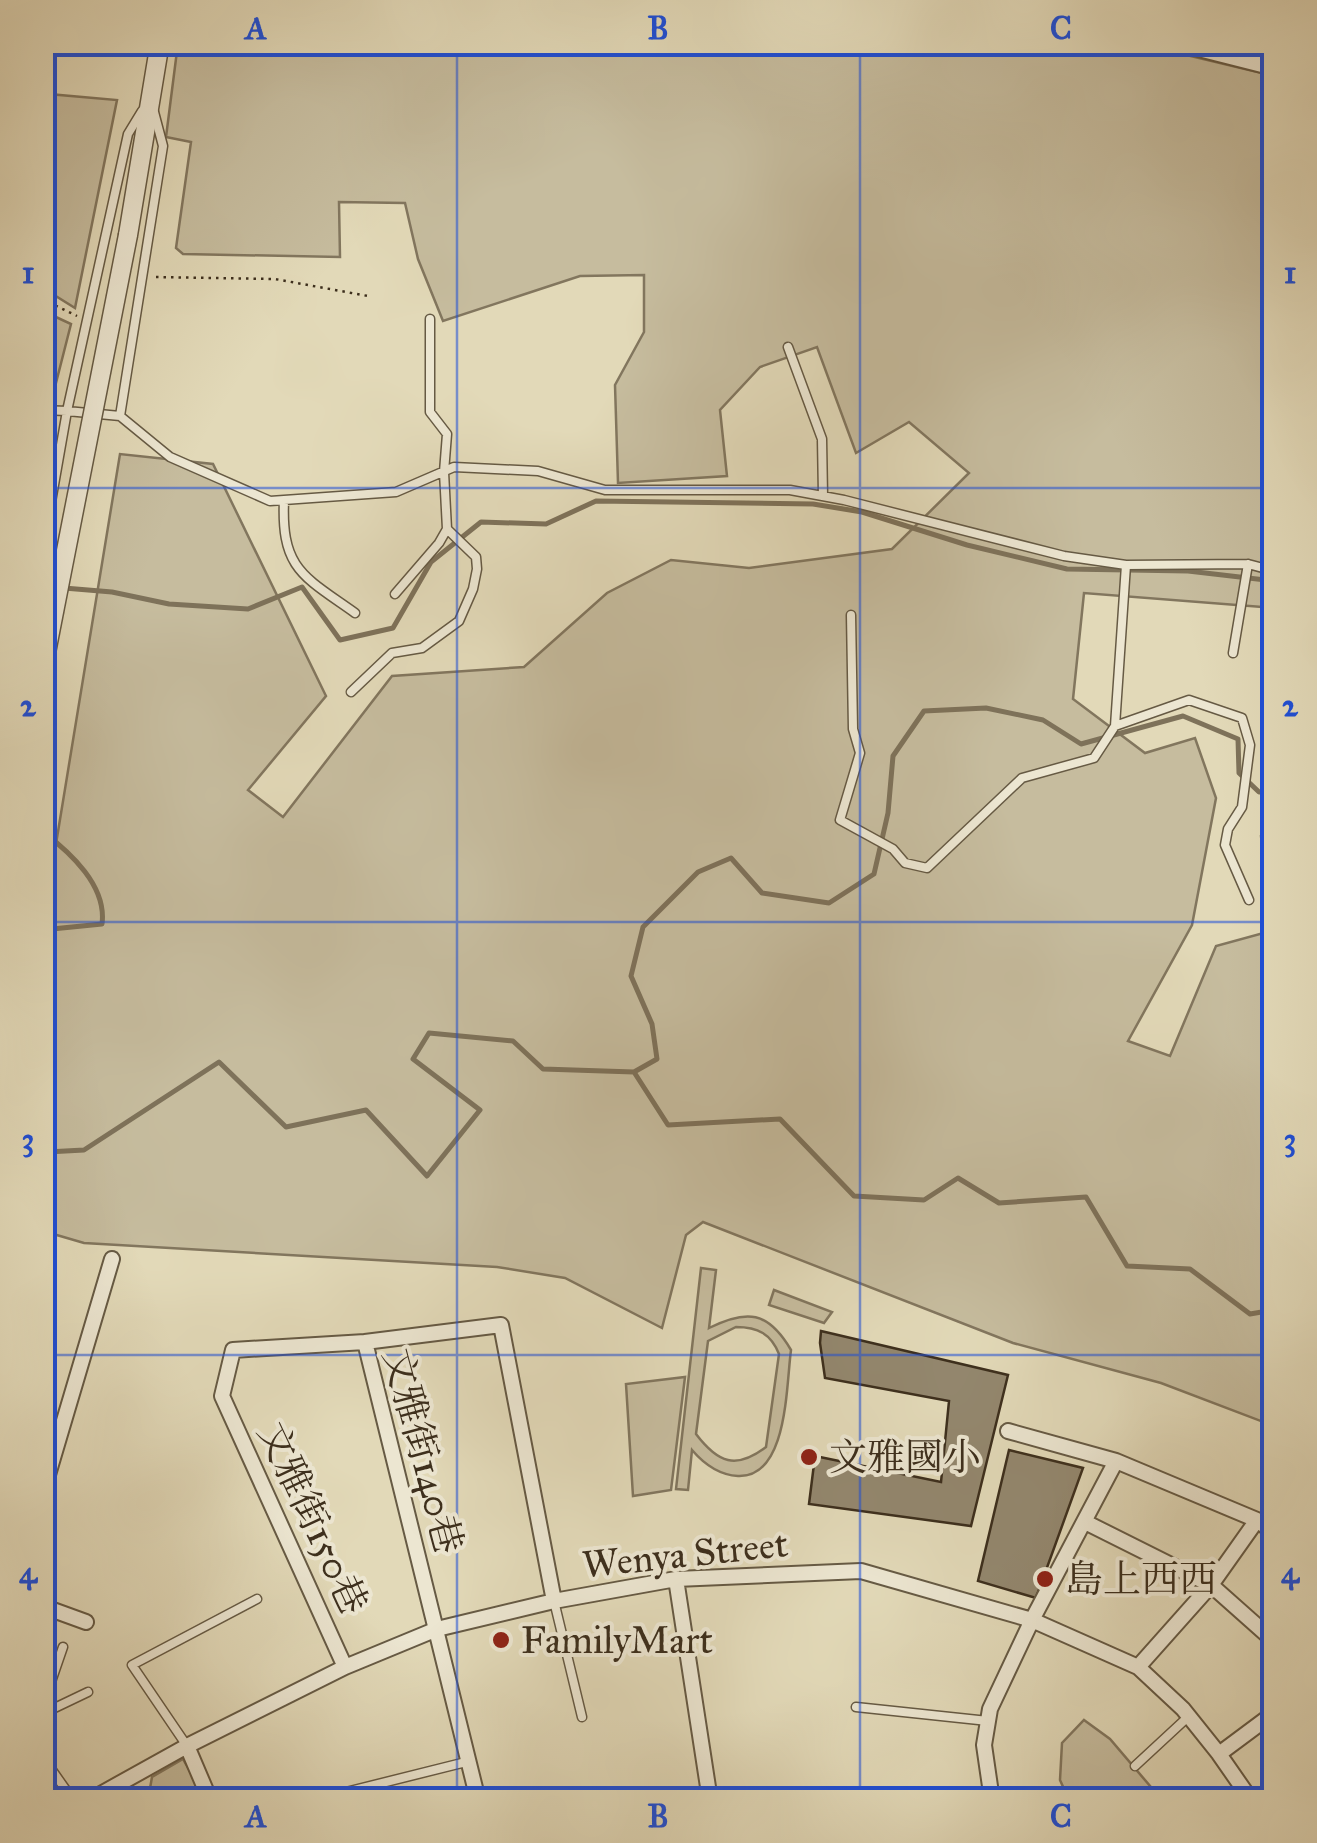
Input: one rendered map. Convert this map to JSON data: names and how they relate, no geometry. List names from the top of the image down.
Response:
{
  "streets": {
    "street": ["文雅街140巷", "文雅街150巷", "Wenya Street"]
  },
  "crossings": [
    ["文雅街140巷", "文雅街150巷"],
    ["文雅街140巷", "Wenya Street"],
    ["文雅街150巷", "Wenya Street"]
  ],
  "places": ["文雅國小", "島上西西", "FamilyMart"],
  "grid": {
    "columns": ["A", "B", "C"],
    "rows": [
      "1",
      "2",
      "3",
      "4"
    ]
  }
}
